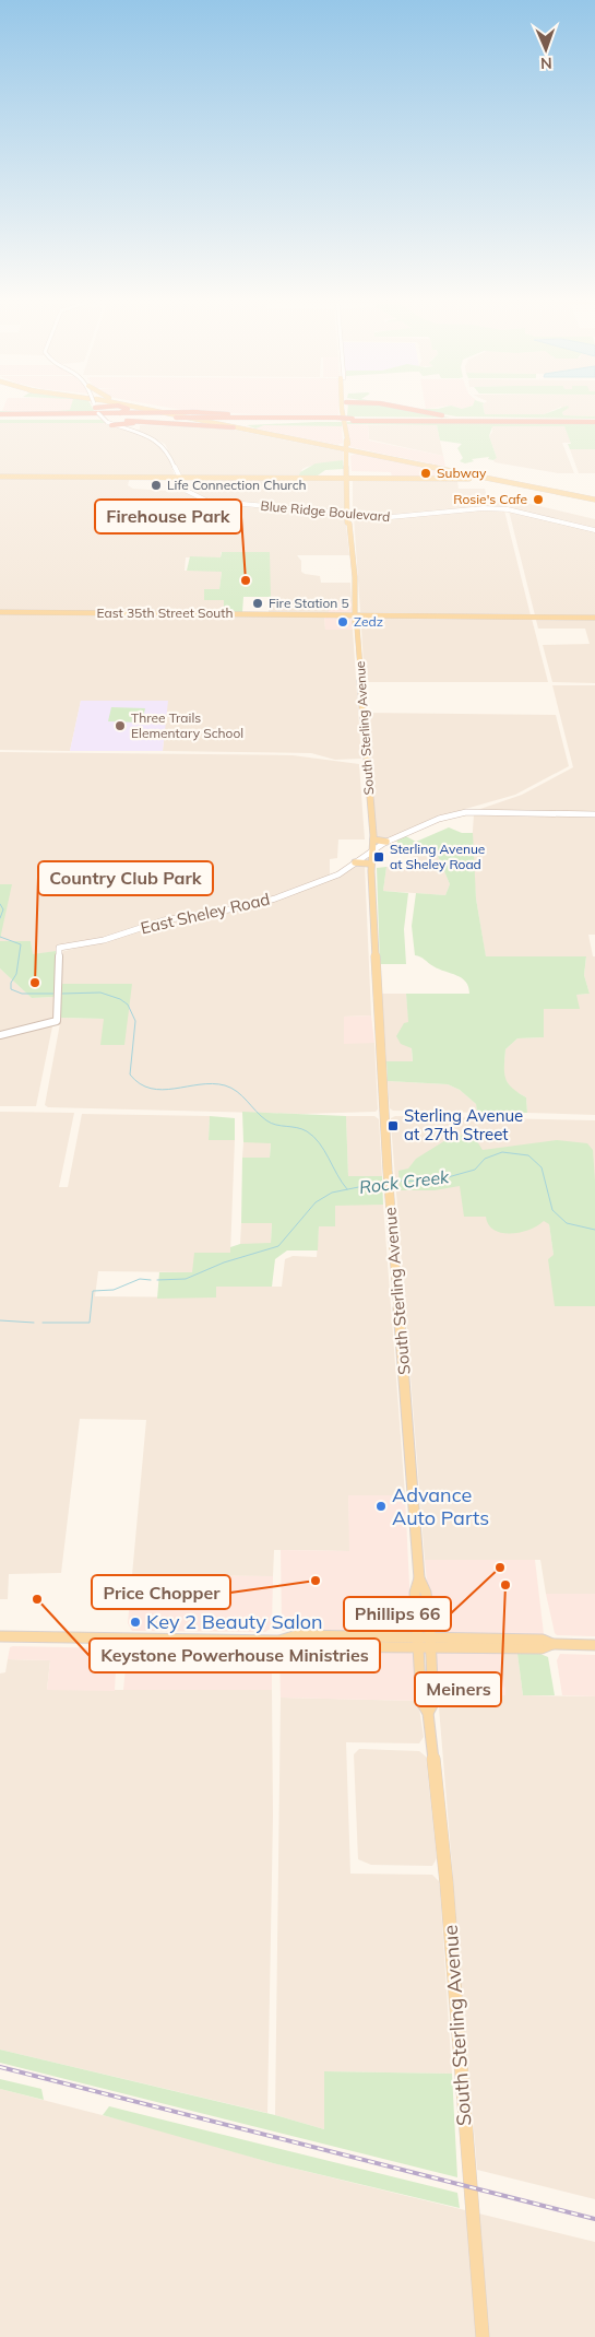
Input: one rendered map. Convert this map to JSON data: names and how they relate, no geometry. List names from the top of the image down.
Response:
{
  "streets": {
    "main road": ["East 35th Street South", "South Sterling Avenue"],
    "street": ["Blue Ridge Boulevard", "East Sheley Road"]
  },
  "crossings": [
    ["Blue Ridge Boulevard", "South Sterling Avenue"],
    ["East 35th Street South", "South Sterling Avenue"],
    ["South Sterling Avenue", "East Sheley Road"]
  ],
  "water": ["Rock Creek"],
  "places": {
    "other": [
      "Subway",
      "Life Connection Church",
      "Rosie's Cafe",
      "Firehouse Park",
      "Fire Station 5",
      "Zedz",
      "Three Trails Elementary School",
      "Country Club Park",
      "Advance Auto Parts",
      "Phillips 66",
      "Price Chopper",
      "Meiners",
      "Keystone Powerhouse Ministries",
      "Key 2 Beauty Salon"
    ],
    "transit": ["Sterling Avenue at Sheley Road", "Sterling Avenue at 27th Street"]
  },
  "north": "bottom"
}
